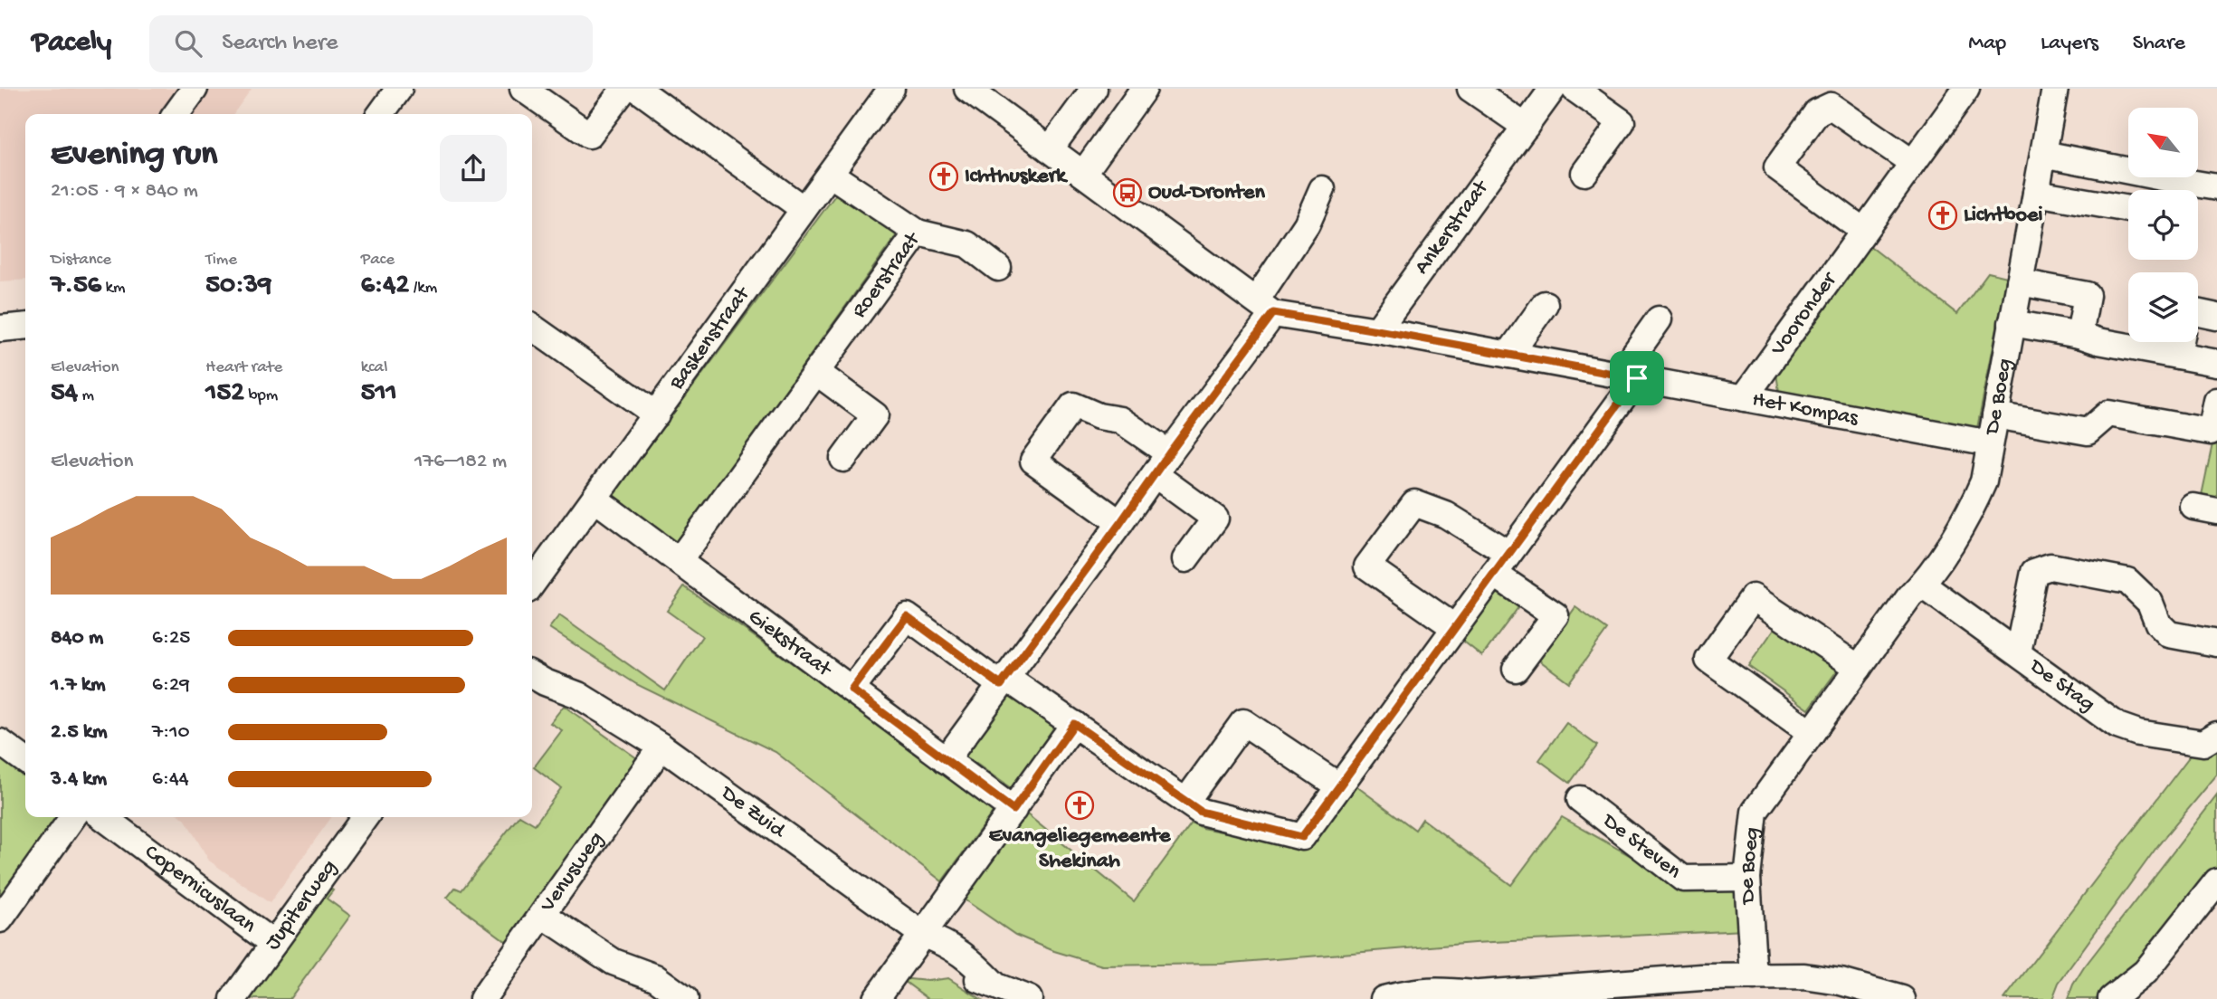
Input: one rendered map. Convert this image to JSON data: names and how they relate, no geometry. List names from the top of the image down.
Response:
{
  "streets": {
    "street": [
      "Ankerstraat",
      "Roerstraat",
      "Vooronder",
      "Baskenstraat",
      "De Boeg",
      "Het Kompas",
      "Giekstraat",
      "De Stag",
      "De Zuid",
      "De Steven",
      "Venusweg",
      "Copernicuslaan",
      "Jupiterweg"
    ]
  },
  "crossings": [
    ["Ankerstraat", "Het Kompas"],
    ["Roerstraat", "Baskenstraat"],
    ["Roerstraat", "Giekstraat"],
    ["Vooronder", "Het Kompas"],
    ["Baskenstraat", "Giekstraat"],
    ["De Boeg", "Het Kompas"],
    ["De Boeg", "De Stag"],
    ["De Boeg", "De Steven"],
    ["De Zuid", "Venusweg"],
    ["Copernicuslaan", "Jupiterweg"]
  ],
  "places": {
    "church": ["Ichthuskerk", "Lichtboei", "Evangeliegemeente Shekinah"],
    "bus stop": ["Oud-Dronten"]
  },
  "north": "top left",
  "page": {
    "header": "Pacely",
    "search": "Search here",
    "nav": ["Map", "Layers", "Share"],
    "heading": ["Evening run", "21:05 · 9 × 840 m"],
    "stats": [
      ["Distance", "7.56 km"],
      ["Time", "50:39"],
      ["Pace", "6:42 /km"],
      ["Elevation", "54 m"],
      ["Heart rate", "152 bpm"],
      ["kcal", "511"]
    ],
    "chart": ["Elevation", "176–182 m"],
    "list": [
      {
        "name": "840 m",
        "note": "6:25"
      },
      {
        "name": "1.7 km",
        "note": "6:29"
      },
      {
        "name": "2.5 km",
        "note": "7:10"
      },
      {
        "name": "3.4 km",
        "note": "6:44"
      }
    ]
  }
}
